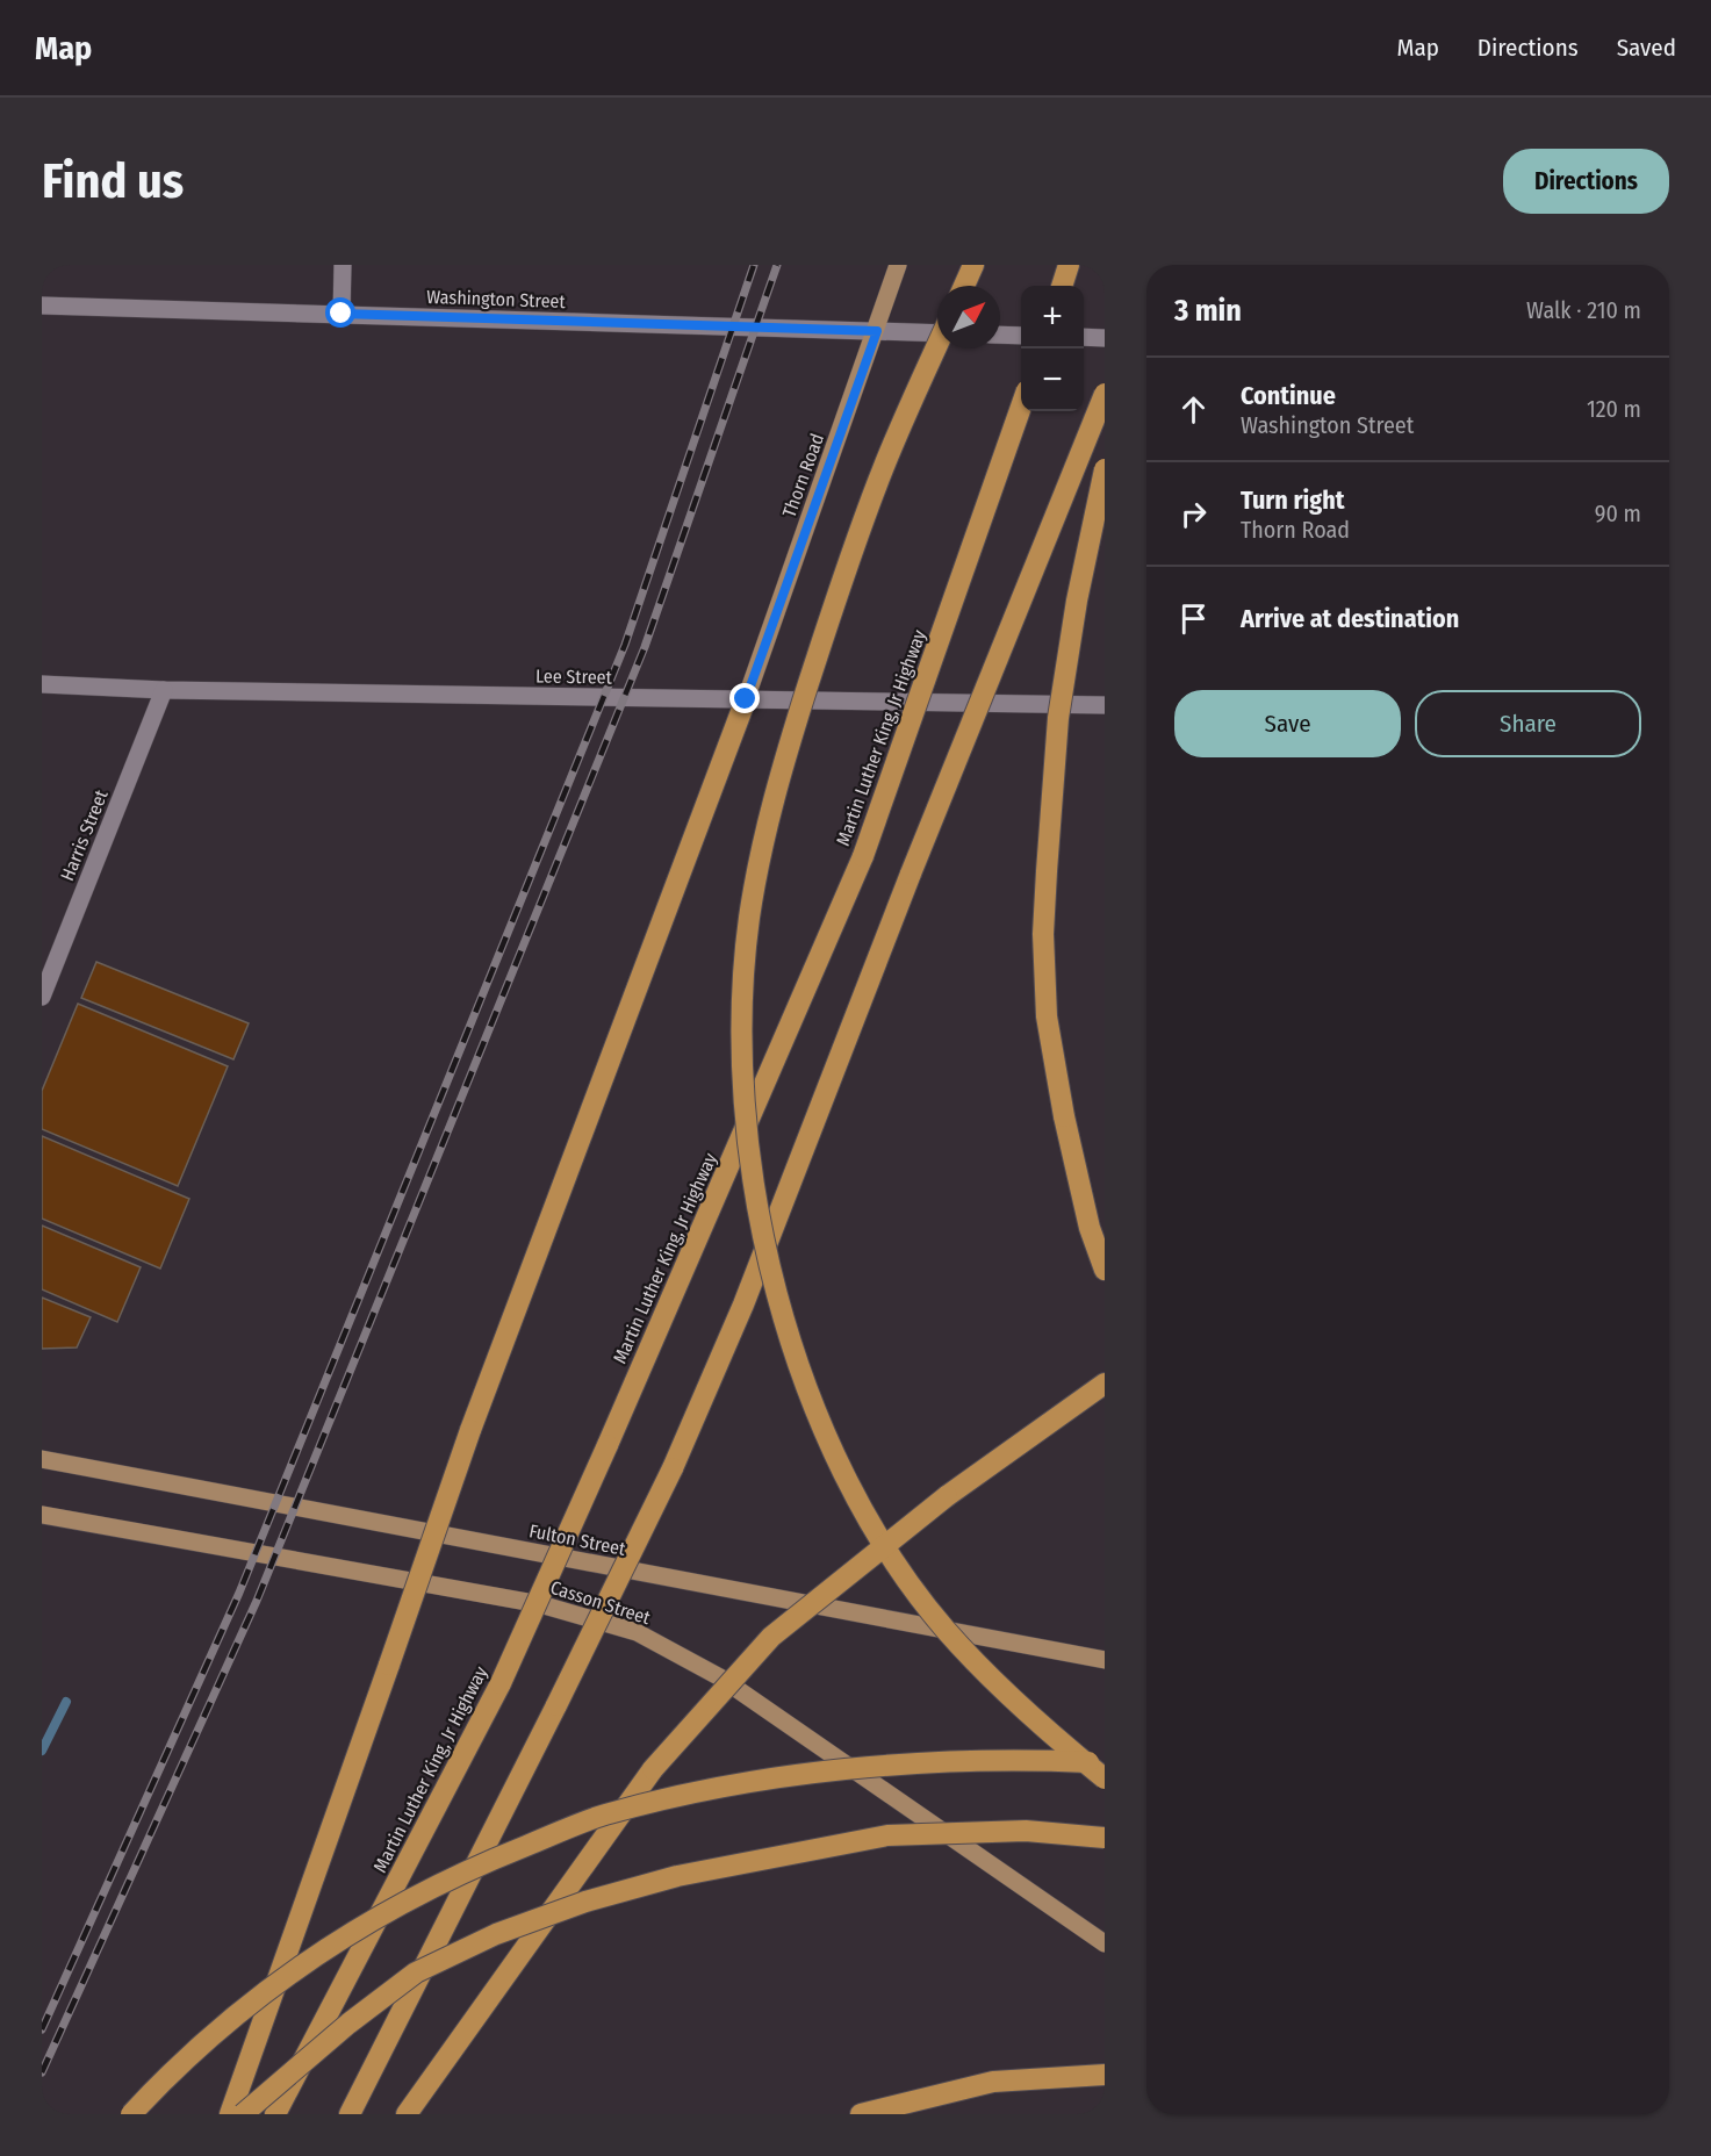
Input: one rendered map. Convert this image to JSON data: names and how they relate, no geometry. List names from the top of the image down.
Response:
{
  "streets": {
    "highway": ["Martin Luther King, Jr Highway"],
    "main road": ["Thorn Road", "Fulton Street", "Casson Street"],
    "street": ["Washington Street", "Lee Street", "Harris Street"]
  },
  "crossings": [
    ["Washington Street", "Thorn Road"],
    ["Thorn Road", "Lee Street"],
    ["Lee Street", "Harris Street"]
  ],
  "north": "top right",
  "page": {
    "header": "Map",
    "nav": ["Map", "Directions", "Saved"],
    "buttons": [
      "Directions",
      ["Save", "Share"]
    ],
    "title": "Find us",
    "heading": ["3 min", "Walk · 210 m"],
    "map_buttons": ["+", "−"],
    "list": [
      ["Continue", "Washington Street", "120 m"],
      ["Turn right", "Thorn Road", "90 m"],
      "Arrive at destination"
    ]
  }
}
